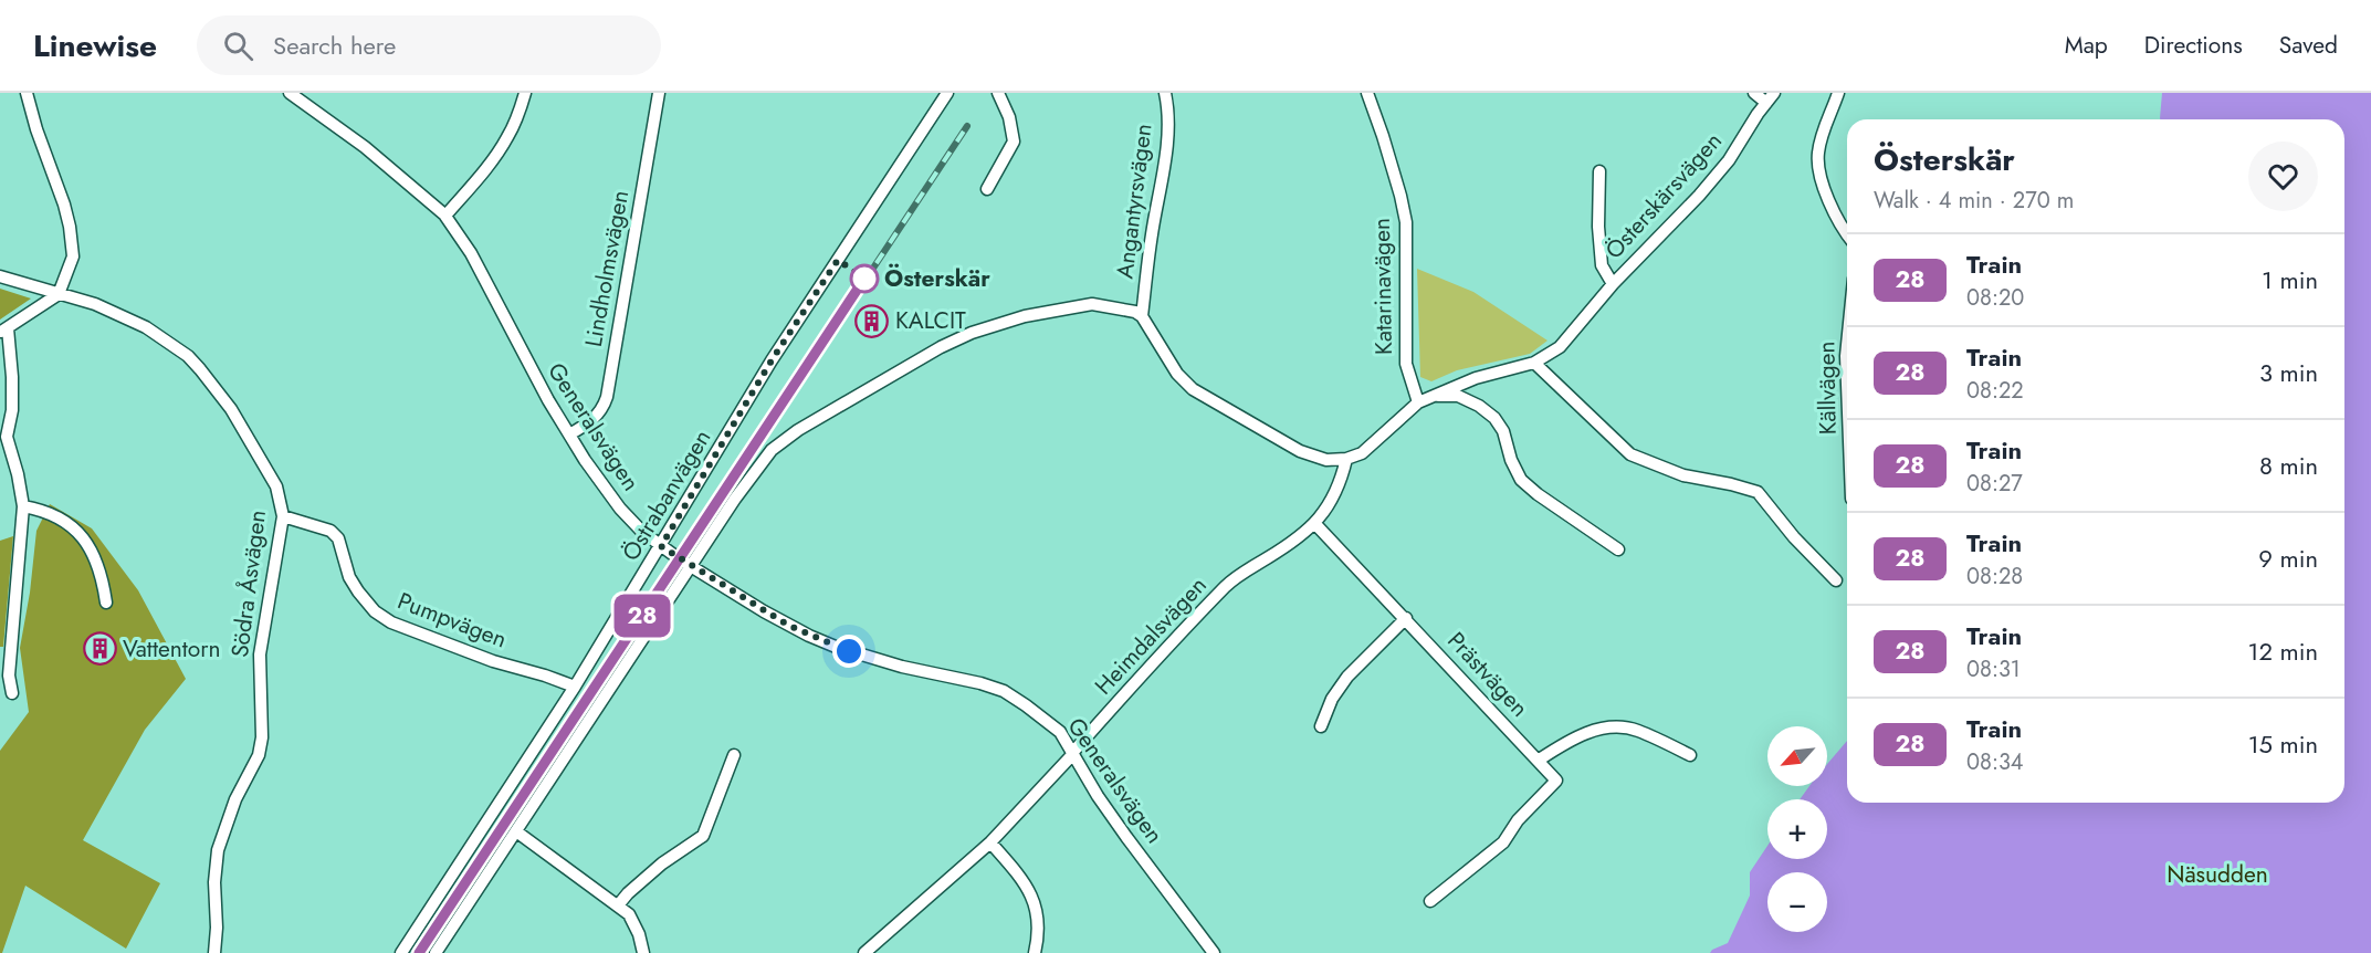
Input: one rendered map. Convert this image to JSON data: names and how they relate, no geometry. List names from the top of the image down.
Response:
{
  "streets": {
    "street": [
      "Österskärsvägen",
      "Angantyrsvägen",
      "Lindholmsvägen",
      "Katarinavägen",
      "Källvägen",
      "Generalsvägen",
      "Östrabanvägen",
      "Södra Åsvägen",
      "Pumpvägen",
      "Heimdalsvägen",
      "Prästvägen"
    ]
  },
  "crossings": [
    ["Österskärsvägen", "Katarinavägen"],
    ["Österskärsvägen", "Heimdalsvägen"],
    ["Lindholmsvägen", "Generalsvägen"],
    ["Generalsvägen", "Östrabanvägen"],
    ["Generalsvägen", "Heimdalsvägen"],
    ["Östrabanvägen", "Pumpvägen"],
    ["Södra Åsvägen", "Pumpvägen"],
    ["Heimdalsvägen", "Prästvägen"]
  ],
  "parks": ["Näsudden"],
  "places": {
    "other": ["Österskär"],
    "building": ["KALCIT", "Vattentorn"]
  },
  "north": "bottom left",
  "page": {
    "header": "Linewise",
    "search": "Search here",
    "nav": ["Map", "Directions", "Saved"],
    "on_map": "28",
    "heading": ["Österskär", "Walk · 4 min · 270 m"],
    "list": [
      {
        "mark": "28",
        "name": "Train",
        "note": "08:20",
        "value": "1 min"
      },
      {
        "mark": "28",
        "name": "Train",
        "note": "08:22",
        "value": "3 min"
      },
      {
        "mark": "28",
        "name": "Train",
        "note": "08:27",
        "value": "8 min"
      },
      {
        "mark": "28",
        "name": "Train",
        "note": "08:28",
        "value": "9 min"
      },
      {
        "mark": "28",
        "name": "Train",
        "note": "08:31",
        "value": "12 min"
      },
      {
        "mark": "28",
        "name": "Train",
        "note": "08:34",
        "value": "15 min"
      }
    ],
    "map_buttons": ["+", "−"]
  }
}
